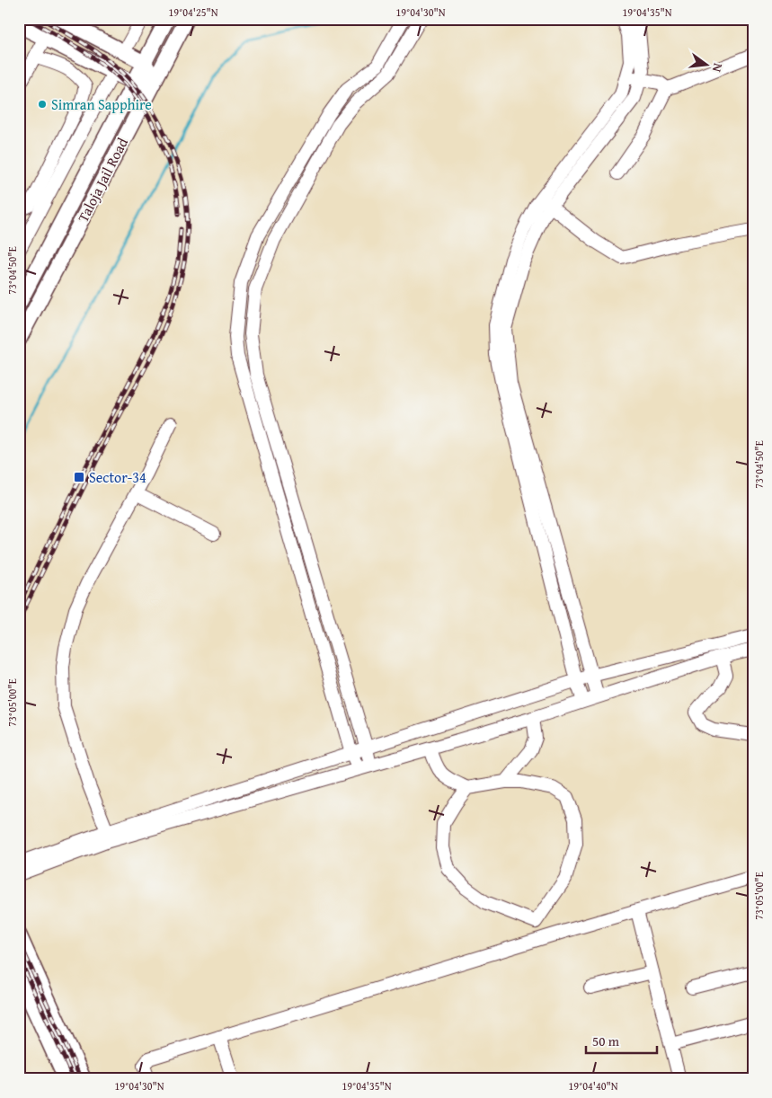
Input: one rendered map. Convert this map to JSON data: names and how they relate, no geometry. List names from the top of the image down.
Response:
{
  "streets": {
    "main road": ["Taloja Jail Road"]
  },
  "places": {
    "other": ["Simran Sapphire"],
    "transit": ["Sector-34"]
  },
  "scale_bar": "50 m",
  "north": "right",
  "coordinates": [
    "19°04'25\"N",
    "19°04'30\"N",
    "19°04'35\"N",
    "73°04'50\"E",
    "73°05'00\"E",
    "19°04'40\"N"
  ]
}
